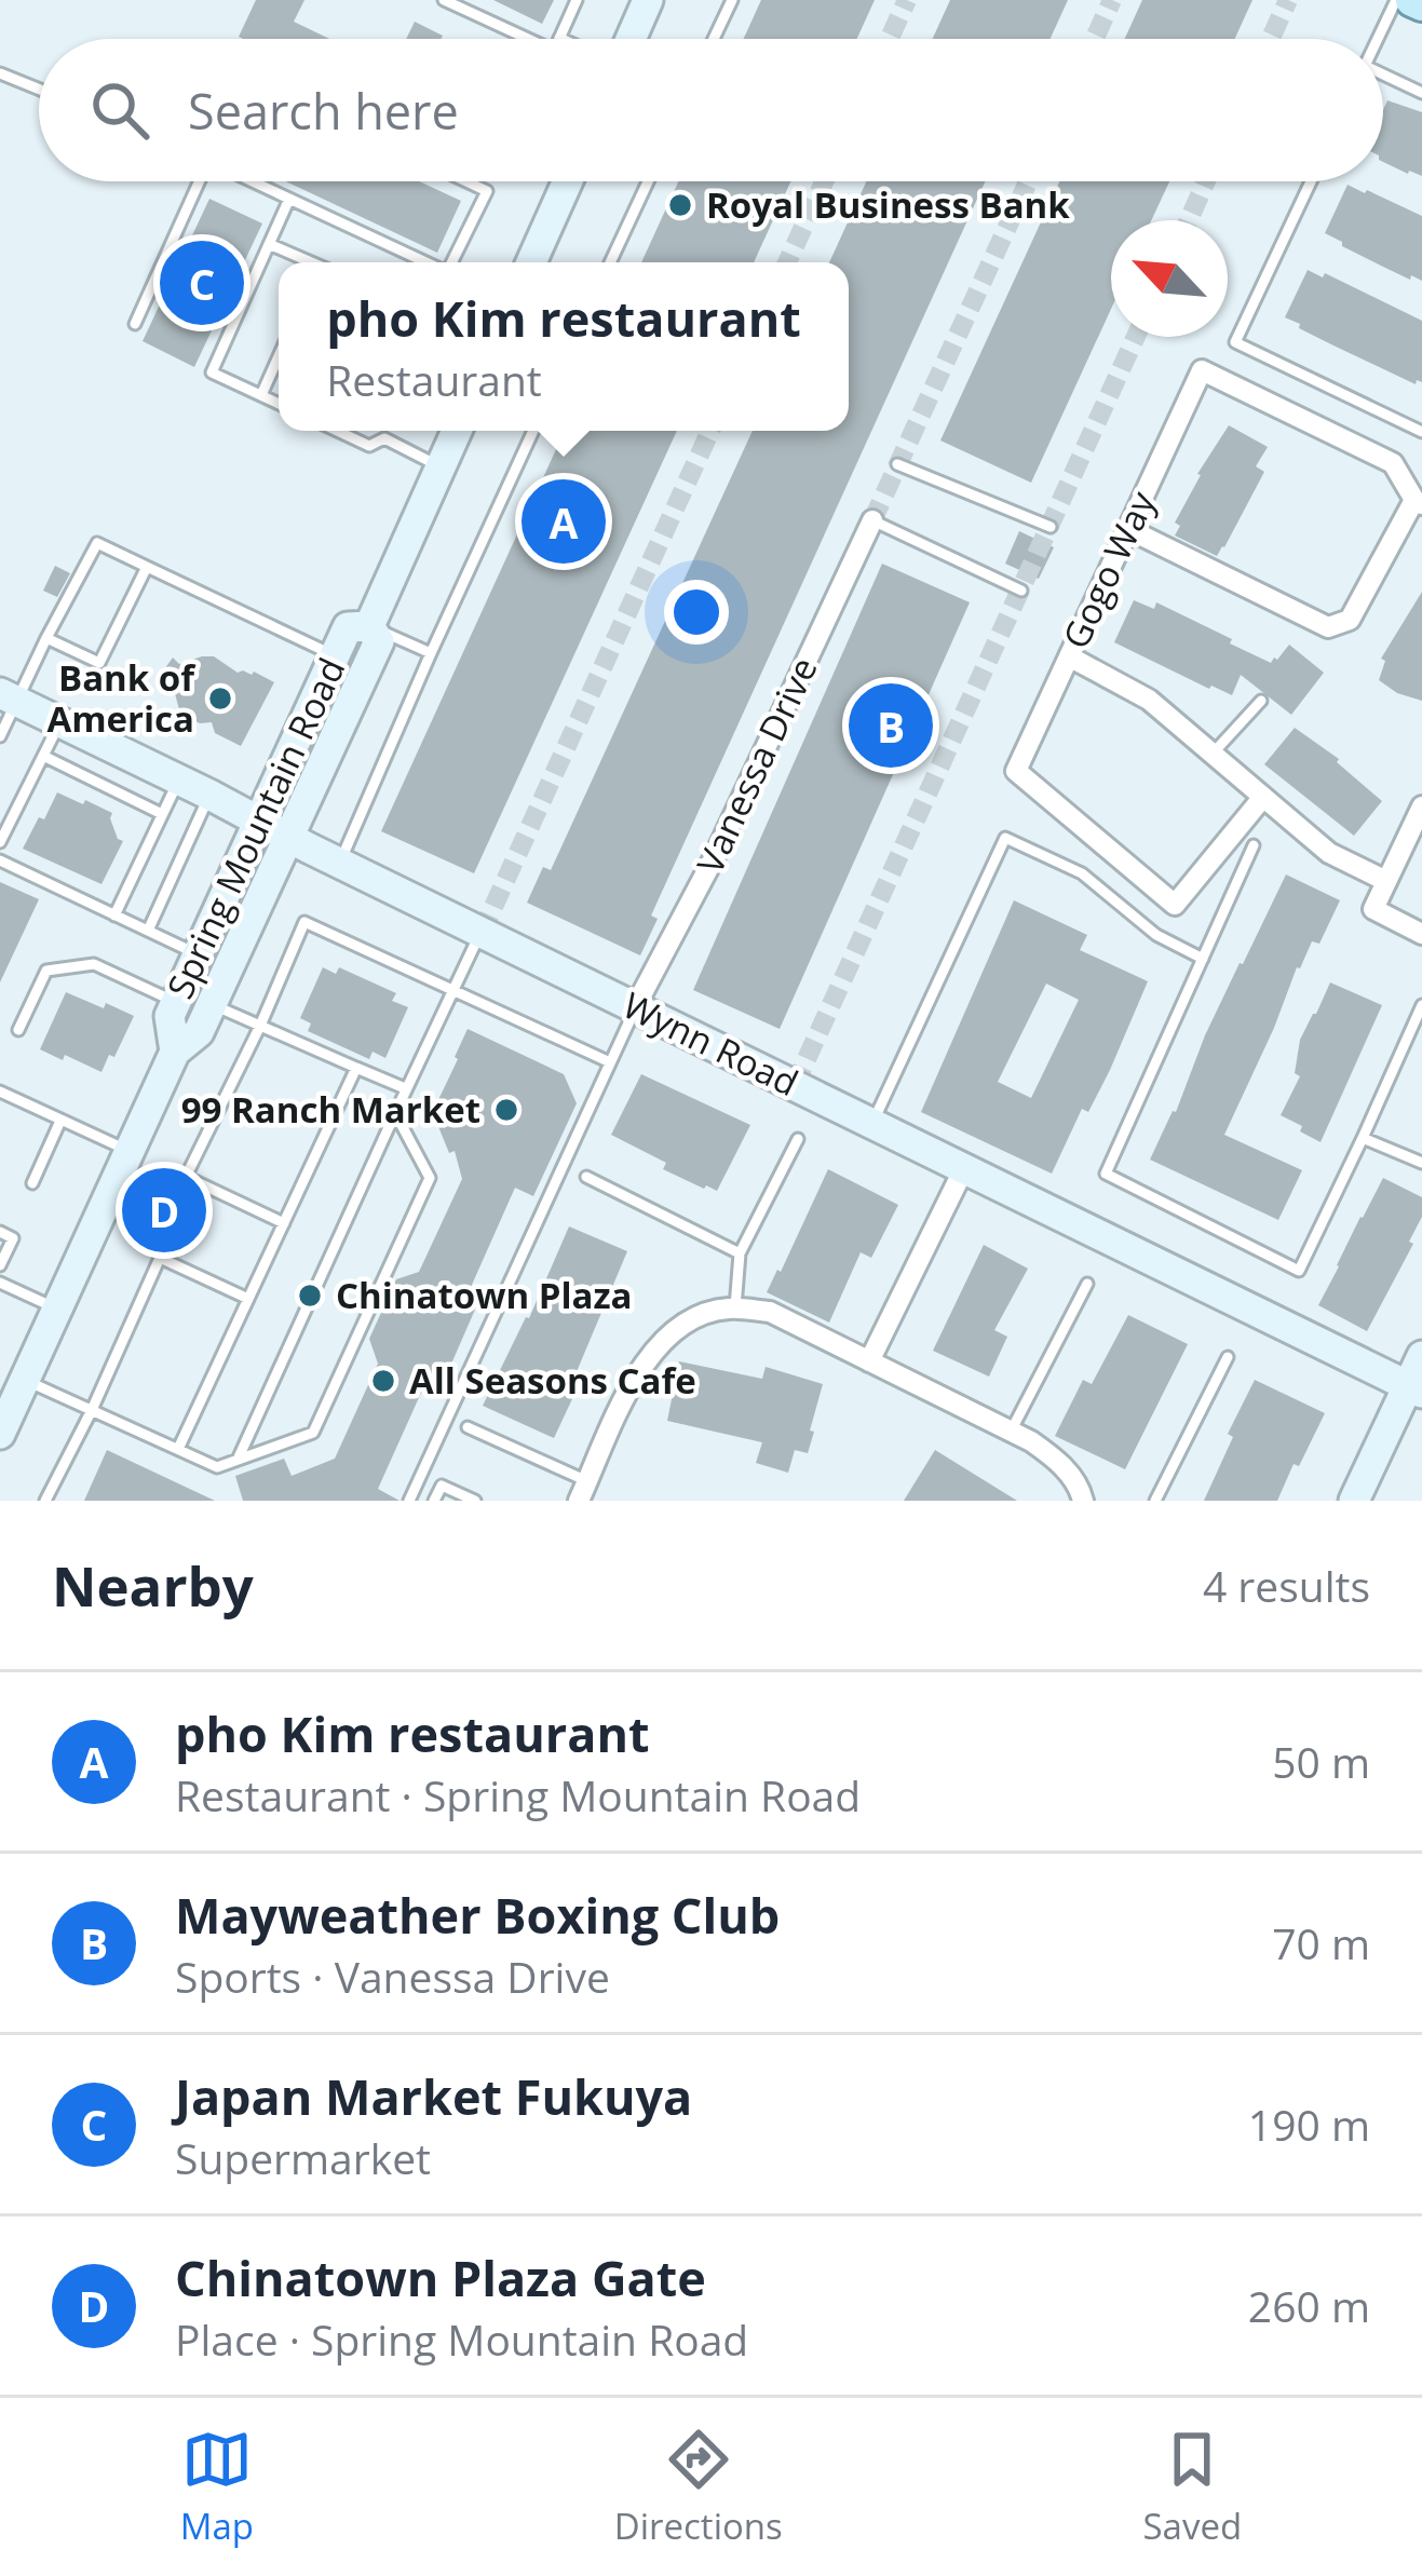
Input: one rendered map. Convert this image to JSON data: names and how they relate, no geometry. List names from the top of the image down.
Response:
{
  "streets": {
    "main road": ["Spring Mountain Road", "Wynn Road"],
    "street": ["Gogo Way", "Vanessa Drive"]
  },
  "crossings": [
    ["Vanessa Drive", "Wynn Road"],
    ["Spring Mountain Road", "Wynn Road"]
  ],
  "places": [
    "Royal Business Bank",
    "Bank of America",
    "99 Ranch Market",
    "Chinatown Plaza",
    "All Seasons Cafe"
  ],
  "north": "top left",
  "page": {
    "search": "Search here",
    "pins": [
      "C",
      "A",
      "B",
      "D"
    ],
    "popup": ["pho Kim restaurant", "Restaurant"],
    "heading": ["Nearby", "4 results"],
    "list": [
      {
        "mark": "A",
        "name": "pho Kim restaurant",
        "note": "Restaurant · Spring Mountain Road",
        "value": "50 m"
      },
      {
        "mark": "B",
        "name": "Mayweather Boxing Club",
        "note": "Sports · Vanessa Drive",
        "value": "70 m"
      },
      {
        "mark": "C",
        "name": "Japan Market Fukuya",
        "note": "Supermarket",
        "value": "190 m"
      },
      {
        "mark": "D",
        "name": "Chinatown Plaza Gate",
        "note": "Place · Spring Mountain Road",
        "value": "260 m"
      }
    ],
    "nav": ["Map", "Directions", "Saved"]
  }
}
